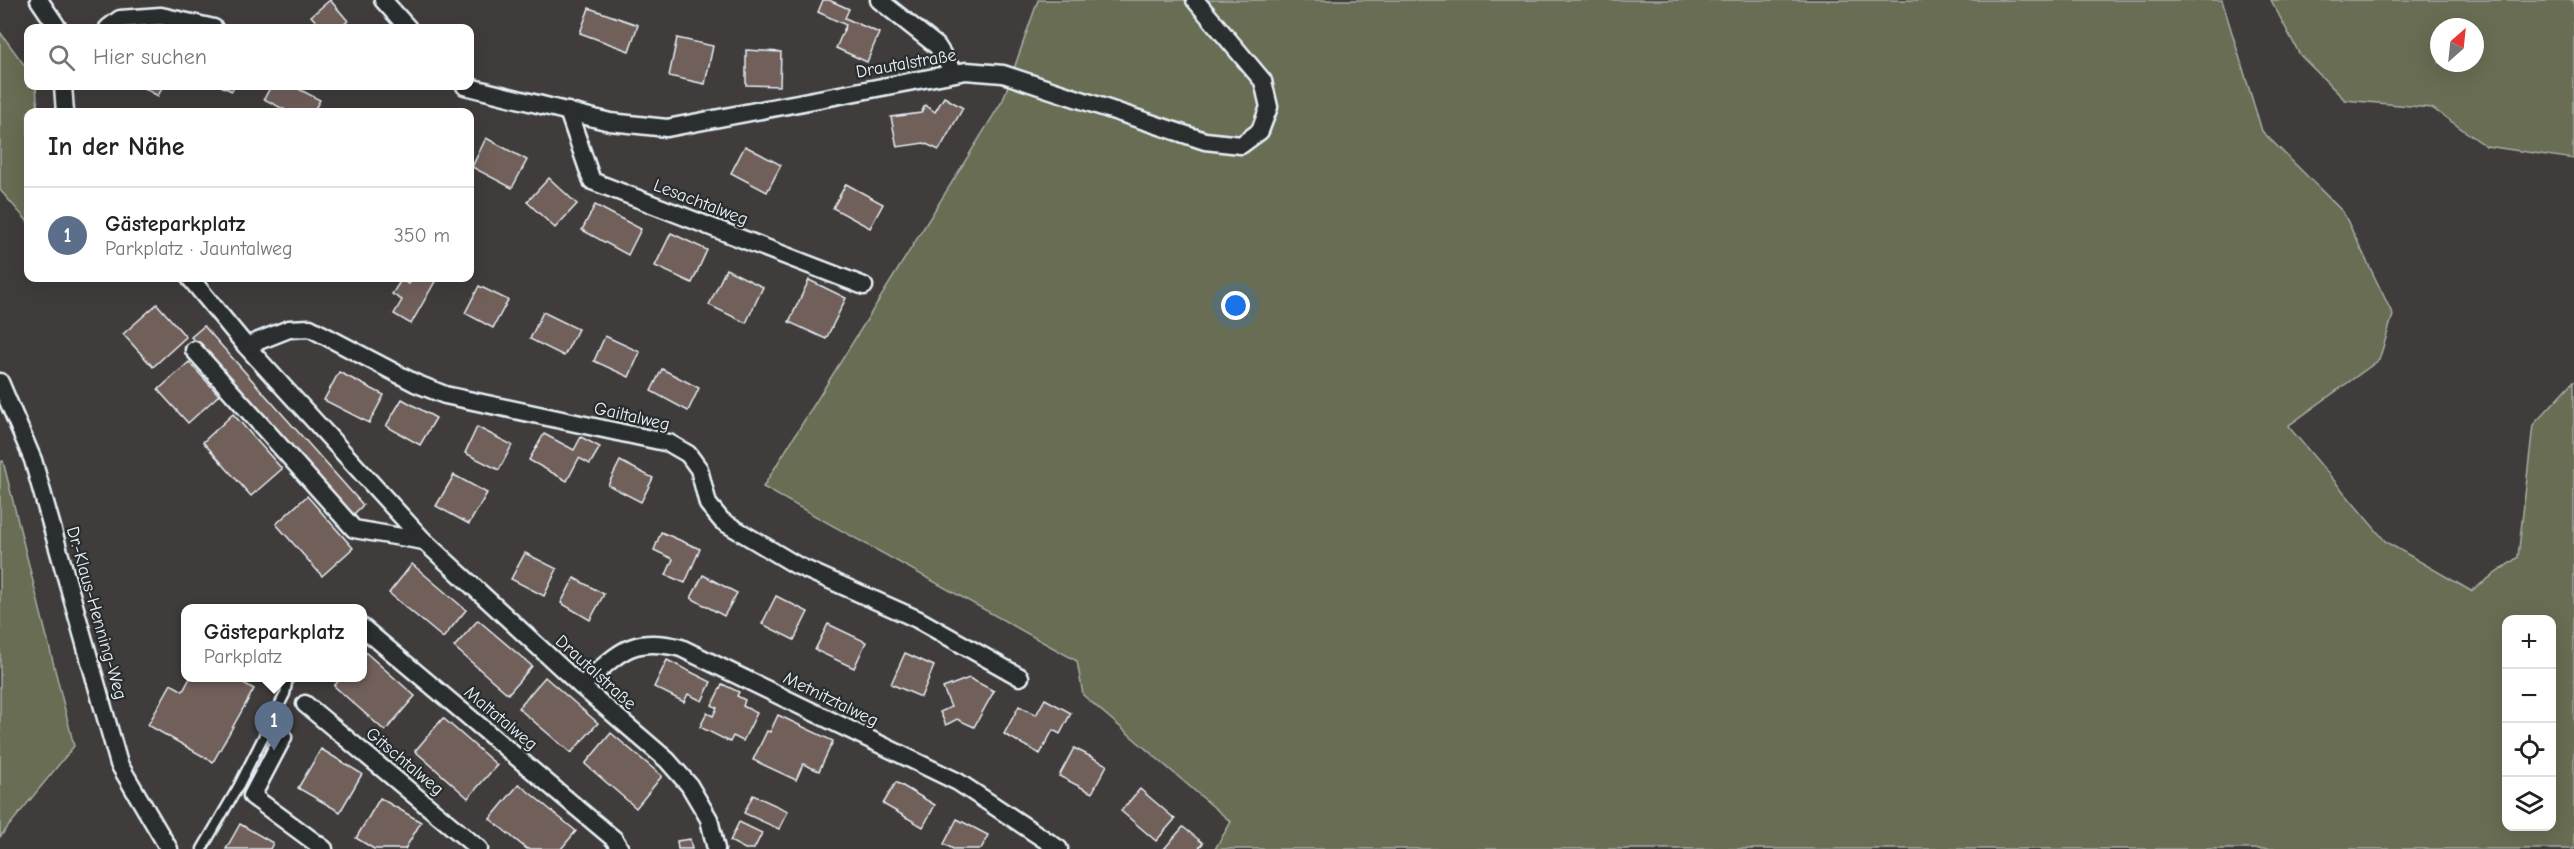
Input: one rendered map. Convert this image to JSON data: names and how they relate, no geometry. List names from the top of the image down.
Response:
{
  "streets": {
    "street": [
      "Drautalstraße",
      "Lesachtalweg",
      "Gailtalweg",
      "Dr.-Klaus-Henning-Weg",
      "Metnitztalweg",
      "Maltatalweg",
      "Gitschtalweg"
    ]
  },
  "crossings": [
    ["Drautalstraße", "Lesachtalweg"],
    ["Drautalstraße", "Gailtalweg"],
    ["Drautalstraße", "Metnitztalweg"]
  ],
  "north": "top right",
  "page": {
    "search": "Hier suchen",
    "heading": "In der Nähe",
    "list": [
      {
        "mark": "1",
        "name": "Gästeparkplatz",
        "note": "Parkplatz · Jauntalweg",
        "value": "350 m"
      }
    ],
    "popup": ["Gästeparkplatz", "Parkplatz"],
    "map_buttons": ["+", "−"],
    "pins": "1"
  }
}
